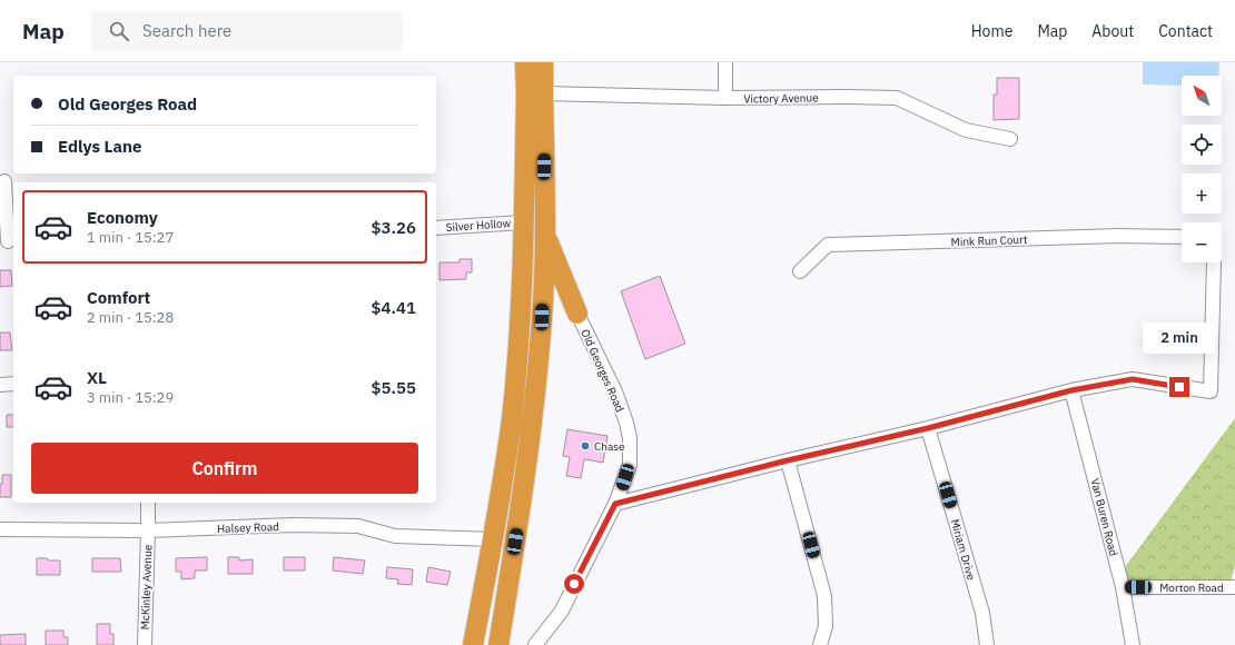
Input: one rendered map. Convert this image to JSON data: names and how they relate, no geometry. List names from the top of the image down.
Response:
{
  "streets": {
    "street": [
      "Victory Avenue",
      "Silver Hollow",
      "Mink Run Court",
      "Old Georges Road",
      "Van Buren Road",
      "Halsey Road",
      "Miriam Drive",
      "McKinley Avenue",
      "Morton Road"
    ]
  },
  "crossings": [
    ["Van Buren Road", "Morton Road"],
    ["Halsey Road", "McKinley Avenue"]
  ],
  "places": ["Chase"],
  "north": "top left",
  "page": {
    "header": "Map",
    "search": "Search here",
    "nav": [
      "Home",
      "Map",
      "About",
      "Contact"
    ],
    "map_buttons": ["+", "−"],
    "banner": ["Old Georges Road", "Edlys Lane"],
    "list": [
      {
        "name": "Economy",
        "note": "1 min · 15:27",
        "value": "$3.26"
      },
      {
        "name": "Comfort",
        "note": "2 min · 15:28",
        "value": "$4.41"
      },
      {
        "name": "XL",
        "note": "3 min · 15:29",
        "value": "$5.55"
      }
    ],
    "bubble": "2 min",
    "buttons": "Confirm"
  }
}
